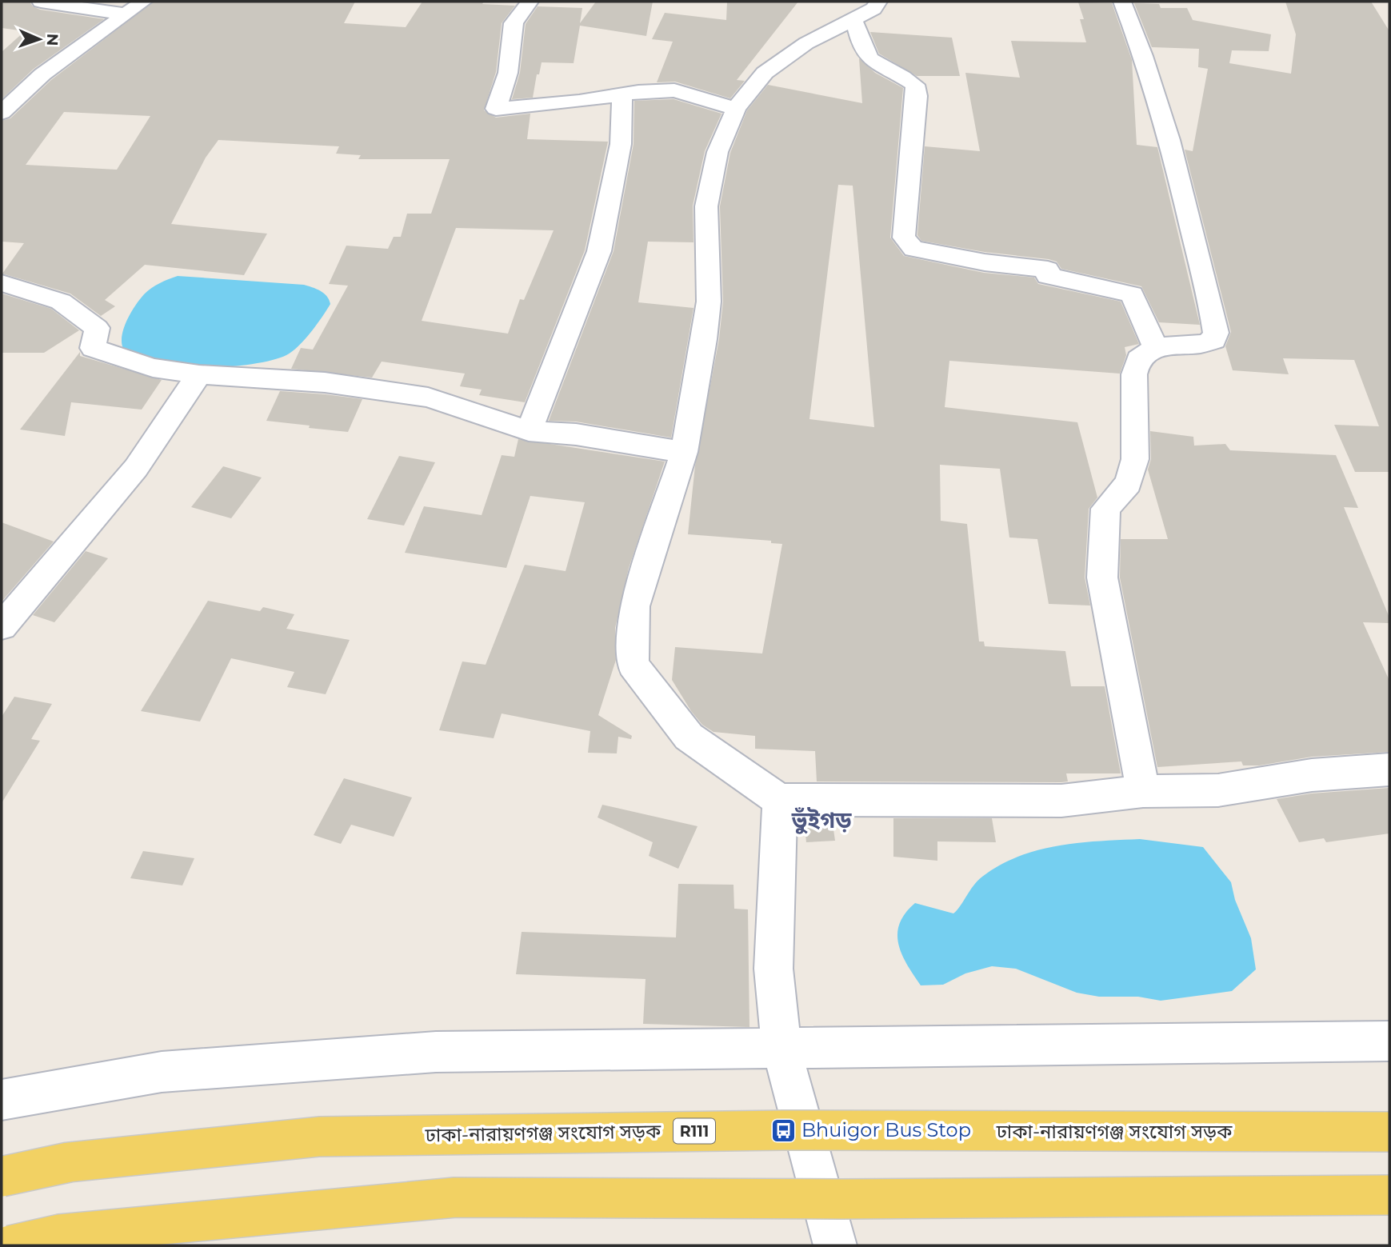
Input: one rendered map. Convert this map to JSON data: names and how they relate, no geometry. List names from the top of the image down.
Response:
{
  "streets": {
    "main road": ["R111", "ঢাকা-নারায়ণগঞ্জ সংযোগ সড়ক"]
  },
  "districts": ["ভুঁইগড়"],
  "places": {
    "bus stop": ["Bhuigor Bus Stop"]
  },
  "north": "right"
}
